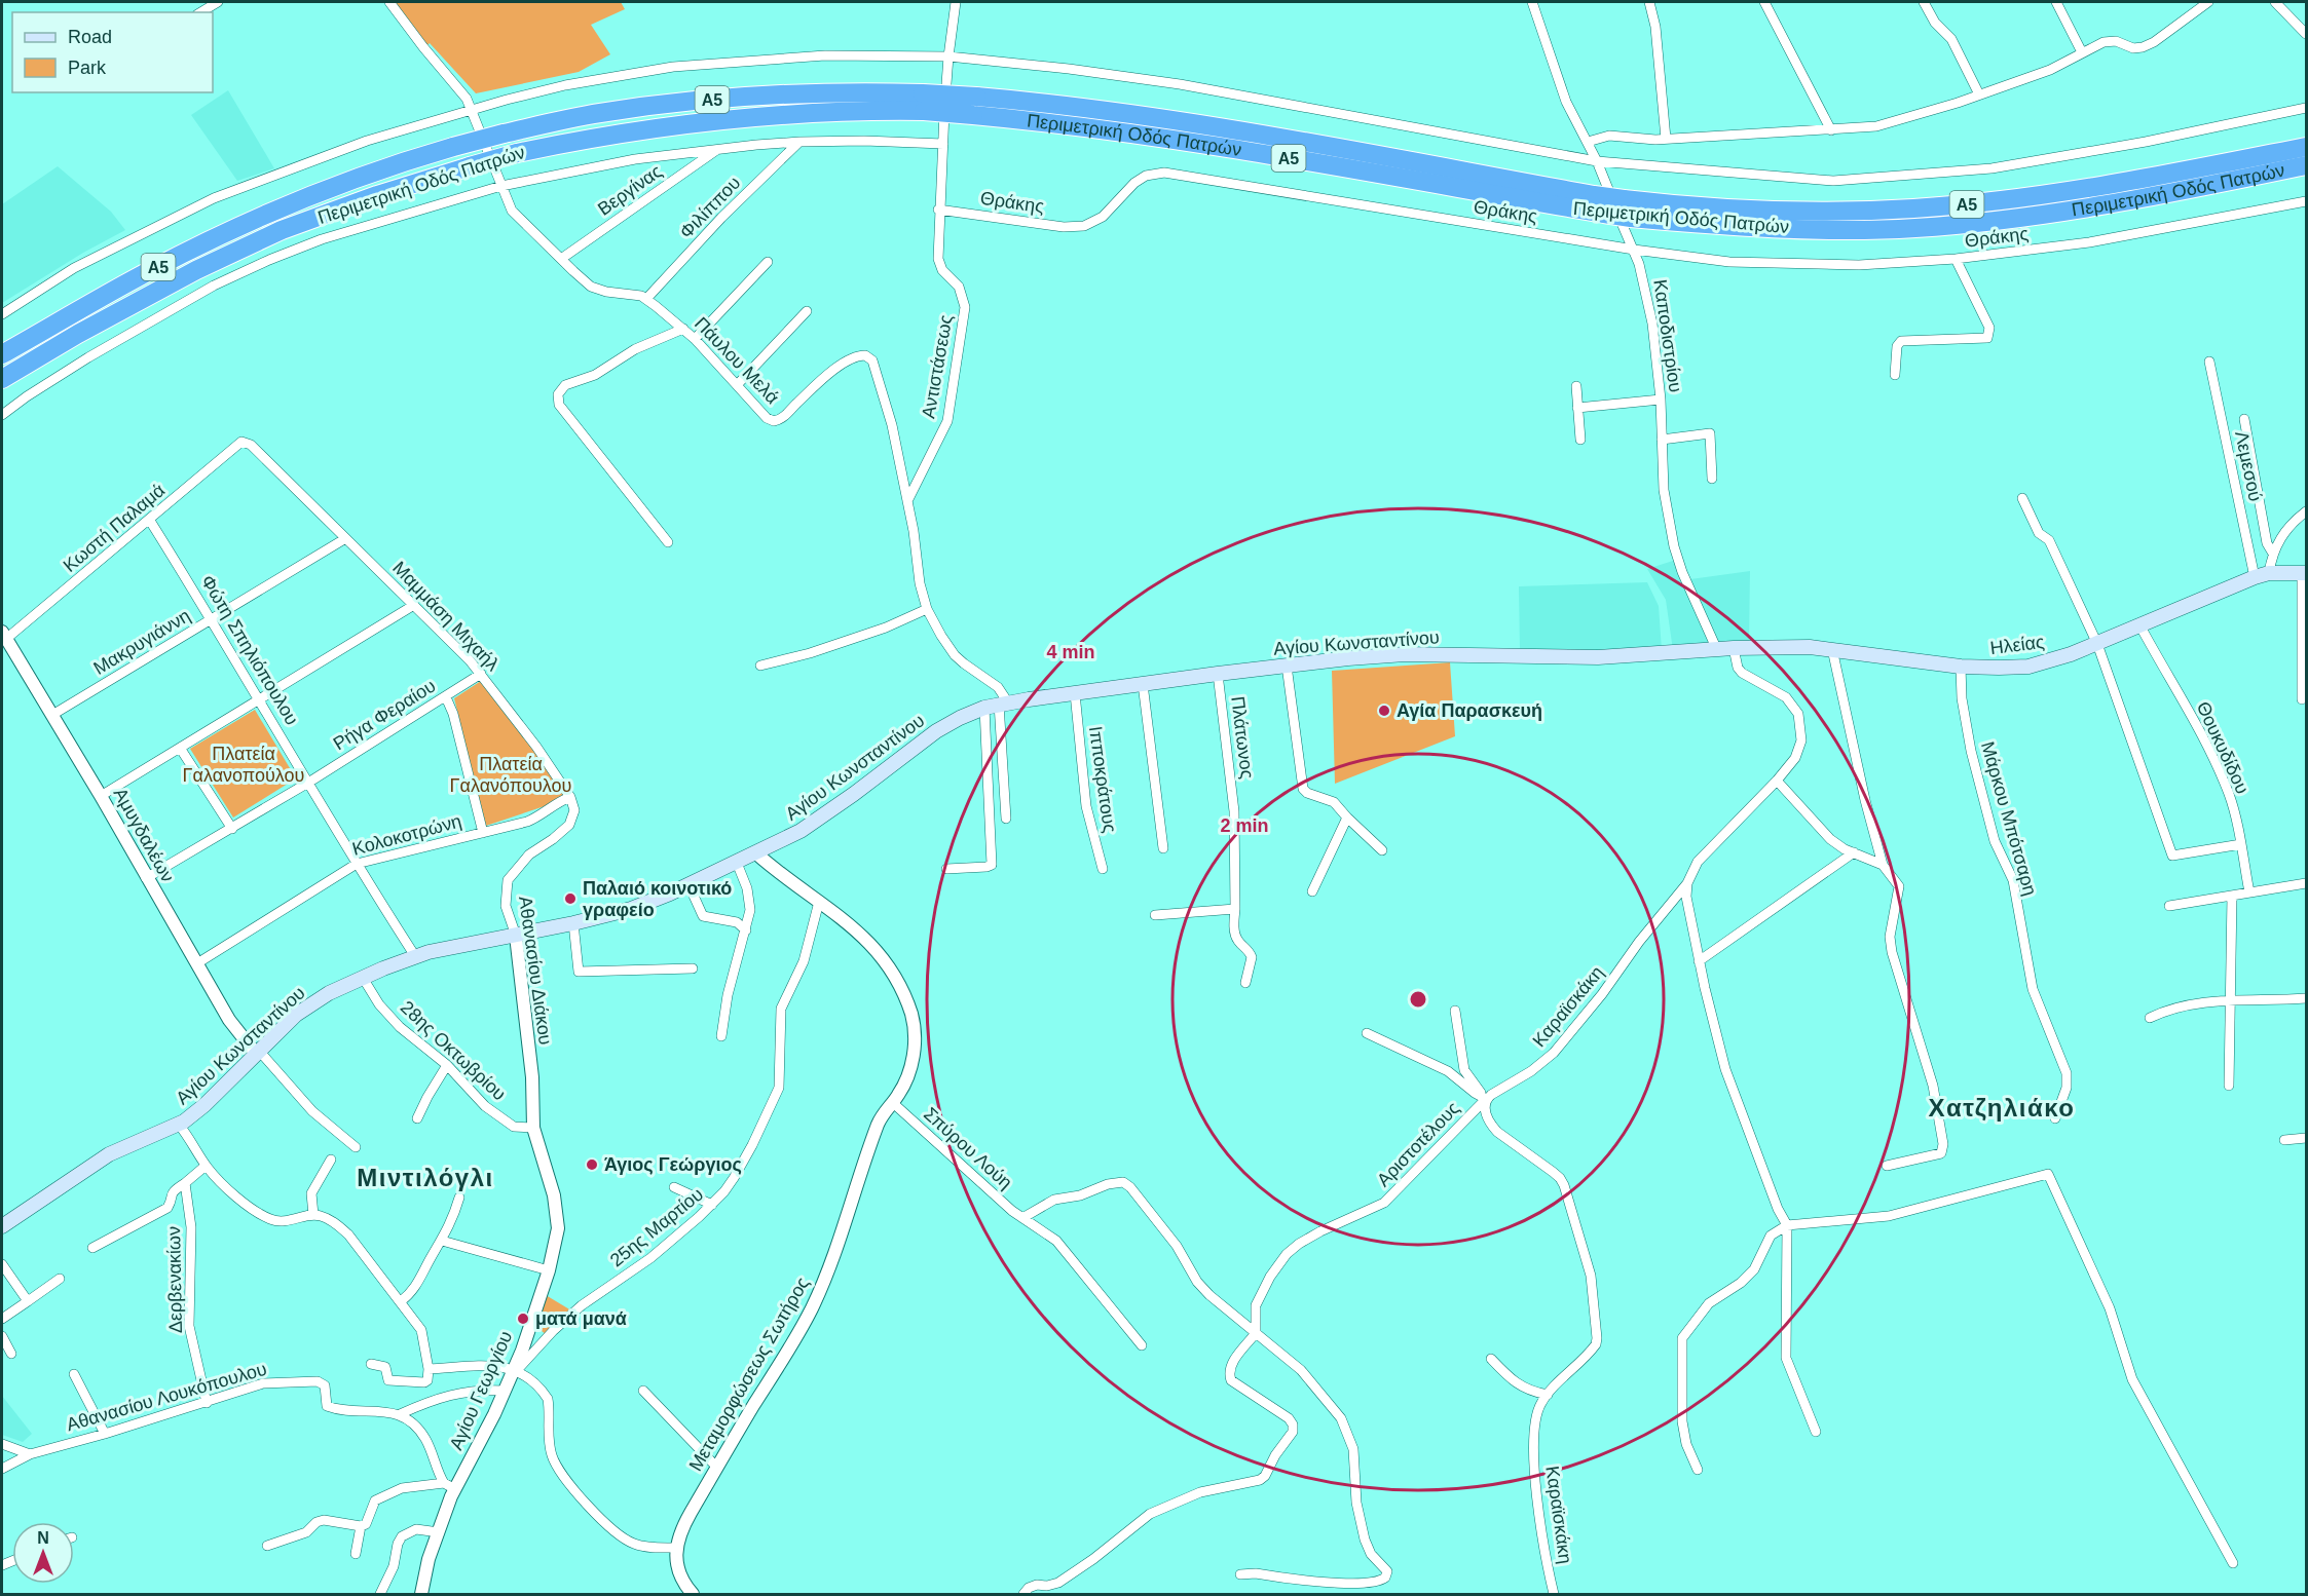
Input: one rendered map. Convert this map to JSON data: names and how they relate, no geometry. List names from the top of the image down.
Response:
{
  "streets": {
    "highway": ["Α5", "Περιμετρική Οδός Πατρών"],
    "main road": ["Αγίου Κωνσταντίνου", "Ηλείας"],
    "street": [
      "Βεργίνας",
      "Θράκης",
      "Φιλίππου",
      "Καποδιστρίου",
      "Πάυλου Μελά",
      "Αντιστάσεως",
      "Λεμεσού",
      "Κωστή Παλαμά",
      "Μαμμάση Μιχαήλ",
      "Μακρυγιάννη",
      "Φώτη Σπηλιόπουλου",
      "Ρήγα Φεραίου",
      "Πλάτωνος",
      "Θουκυδίδου",
      "Ιπποκράτους",
      "Μάρκου Μπότσαρη",
      "Αμυγδαλέων",
      "Κολοκοτρώνη",
      "Αθανασίου Διάκου",
      "Καραϊσκάκη",
      "28ης Οκτωβρίου",
      "Αριστοτέλους",
      "Σπύρου Λούη",
      "25ης Μαρτίου",
      "Δερβενακίων",
      "Μεταμορφώσεως Σωτήρος",
      "Αγίου Γεωργίου",
      "Αθανασίου Λουκόπουλου"
    ]
  },
  "crossings": [
    ["Βεργίνας", "Πάυλου Μελά"],
    ["Θράκης", "Καποδιστρίου"],
    ["Θράκης", "Αντιστάσεως"],
    ["Φιλίππου", "Πάυλου Μελά"],
    ["Καποδιστρίου", "Αγίου Κωνσταντίνου"],
    ["Καποδιστρίου", "Ηλείας"],
    ["Πάυλου Μελά", "Αντιστάσεως"],
    ["Λεμεσού", "Ηλείας"],
    ["Κωστή Παλαμά", "Μαμμάση Μιχαήλ"],
    ["Κωστή Παλαμά", "Φώτη Σπηλιόπουλου"],
    ["Κωστή Παλαμά", "Αμυγδαλέων"],
    ["Μαμμάση Μιχαήλ", "Μακρυγιάννη"],
    ["Μαμμάση Μιχαήλ", "Ρήγα Φεραίου"],
    ["Μαμμάση Μιχαήλ", "Κολοκοτρώνη"],
    ["Μαμμάση Μιχαήλ", "Αθανασίου Διάκου"],
    ["Μακρυγιάννη", "Φώτη Σπηλιόπουλου"],
    ["Μακρυγιάννη", "Αμυγδαλέων"],
    ["Αγίου Κωνσταντίνου", "Ηλείας"],
    ["Αγίου Κωνσταντίνου", "Φώτη Σπηλιόπουλου"],
    ["Αγίου Κωνσταντίνου", "Πλάτωνος"],
    ["Αγίου Κωνσταντίνου", "Ιπποκράτους"],
    ["Αγίου Κωνσταντίνου", "Αμυγδαλέων"],
    ["Αγίου Κωνσταντίνου", "Αθανασίου Διάκου"],
    ["Αγίου Κωνσταντίνου", "28ης Οκτωβρίου"],
    ["Αγίου Κωνσταντίνου", "Μεταμορφώσεως Σωτήρος"],
    ["Ηλείας", "Θουκυδίδου"],
    ["Ηλείας", "Μάρκου Μπότσαρη"],
    ["Ηλείας", "Καραϊσκάκη"],
    ["Φώτη Σπηλιόπουλου", "Ρήγα Φεραίου"],
    ["Φώτη Σπηλιόπουλου", "Κολοκοτρώνη"],
    ["Ρήγα Φεραίου", "Αμυγδαλέων"],
    ["Αμυγδαλέων", "Κολοκοτρώνη"],
    ["Κολοκοτρώνη", "Αθανασίου Διάκου"],
    ["Αθανασίου Διάκου", "28ης Οκτωβρίου"],
    ["Αθανασίου Διάκου", "Αγίου Γεωργίου"],
    ["Καραϊσκάκη", "Αριστοτέλους"],
    ["28ης Οκτωβρίου", "Αγίου Γεωργίου"],
    ["Σπύρου Λούη", "Μεταμορφώσεως Σωτήρος"],
    ["25ης Μαρτίου", "Μεταμορφώσεως Σωτήρος"],
    ["25ης Μαρτίου", "Αγίου Γεωργίου"],
    ["Δερβενακίων", "Αθανασίου Λουκόπουλου"]
  ],
  "districts": ["Χατζηλιάκο", "Μιντιλόγλι"],
  "parks": ["Πλατεία Γαλανοπούλου", "Πλατεία Γαλανόπουλου"],
  "places": [
    "Αγία Παρασκευή",
    "Παλαιό κοινοτικό γραφείο",
    "Άγιος Γεώργιος",
    "ματά μανά"
  ],
  "legend": ["Road", "Park"],
  "north": "top",
  "rings": ["4 min", "2 min"]
}
